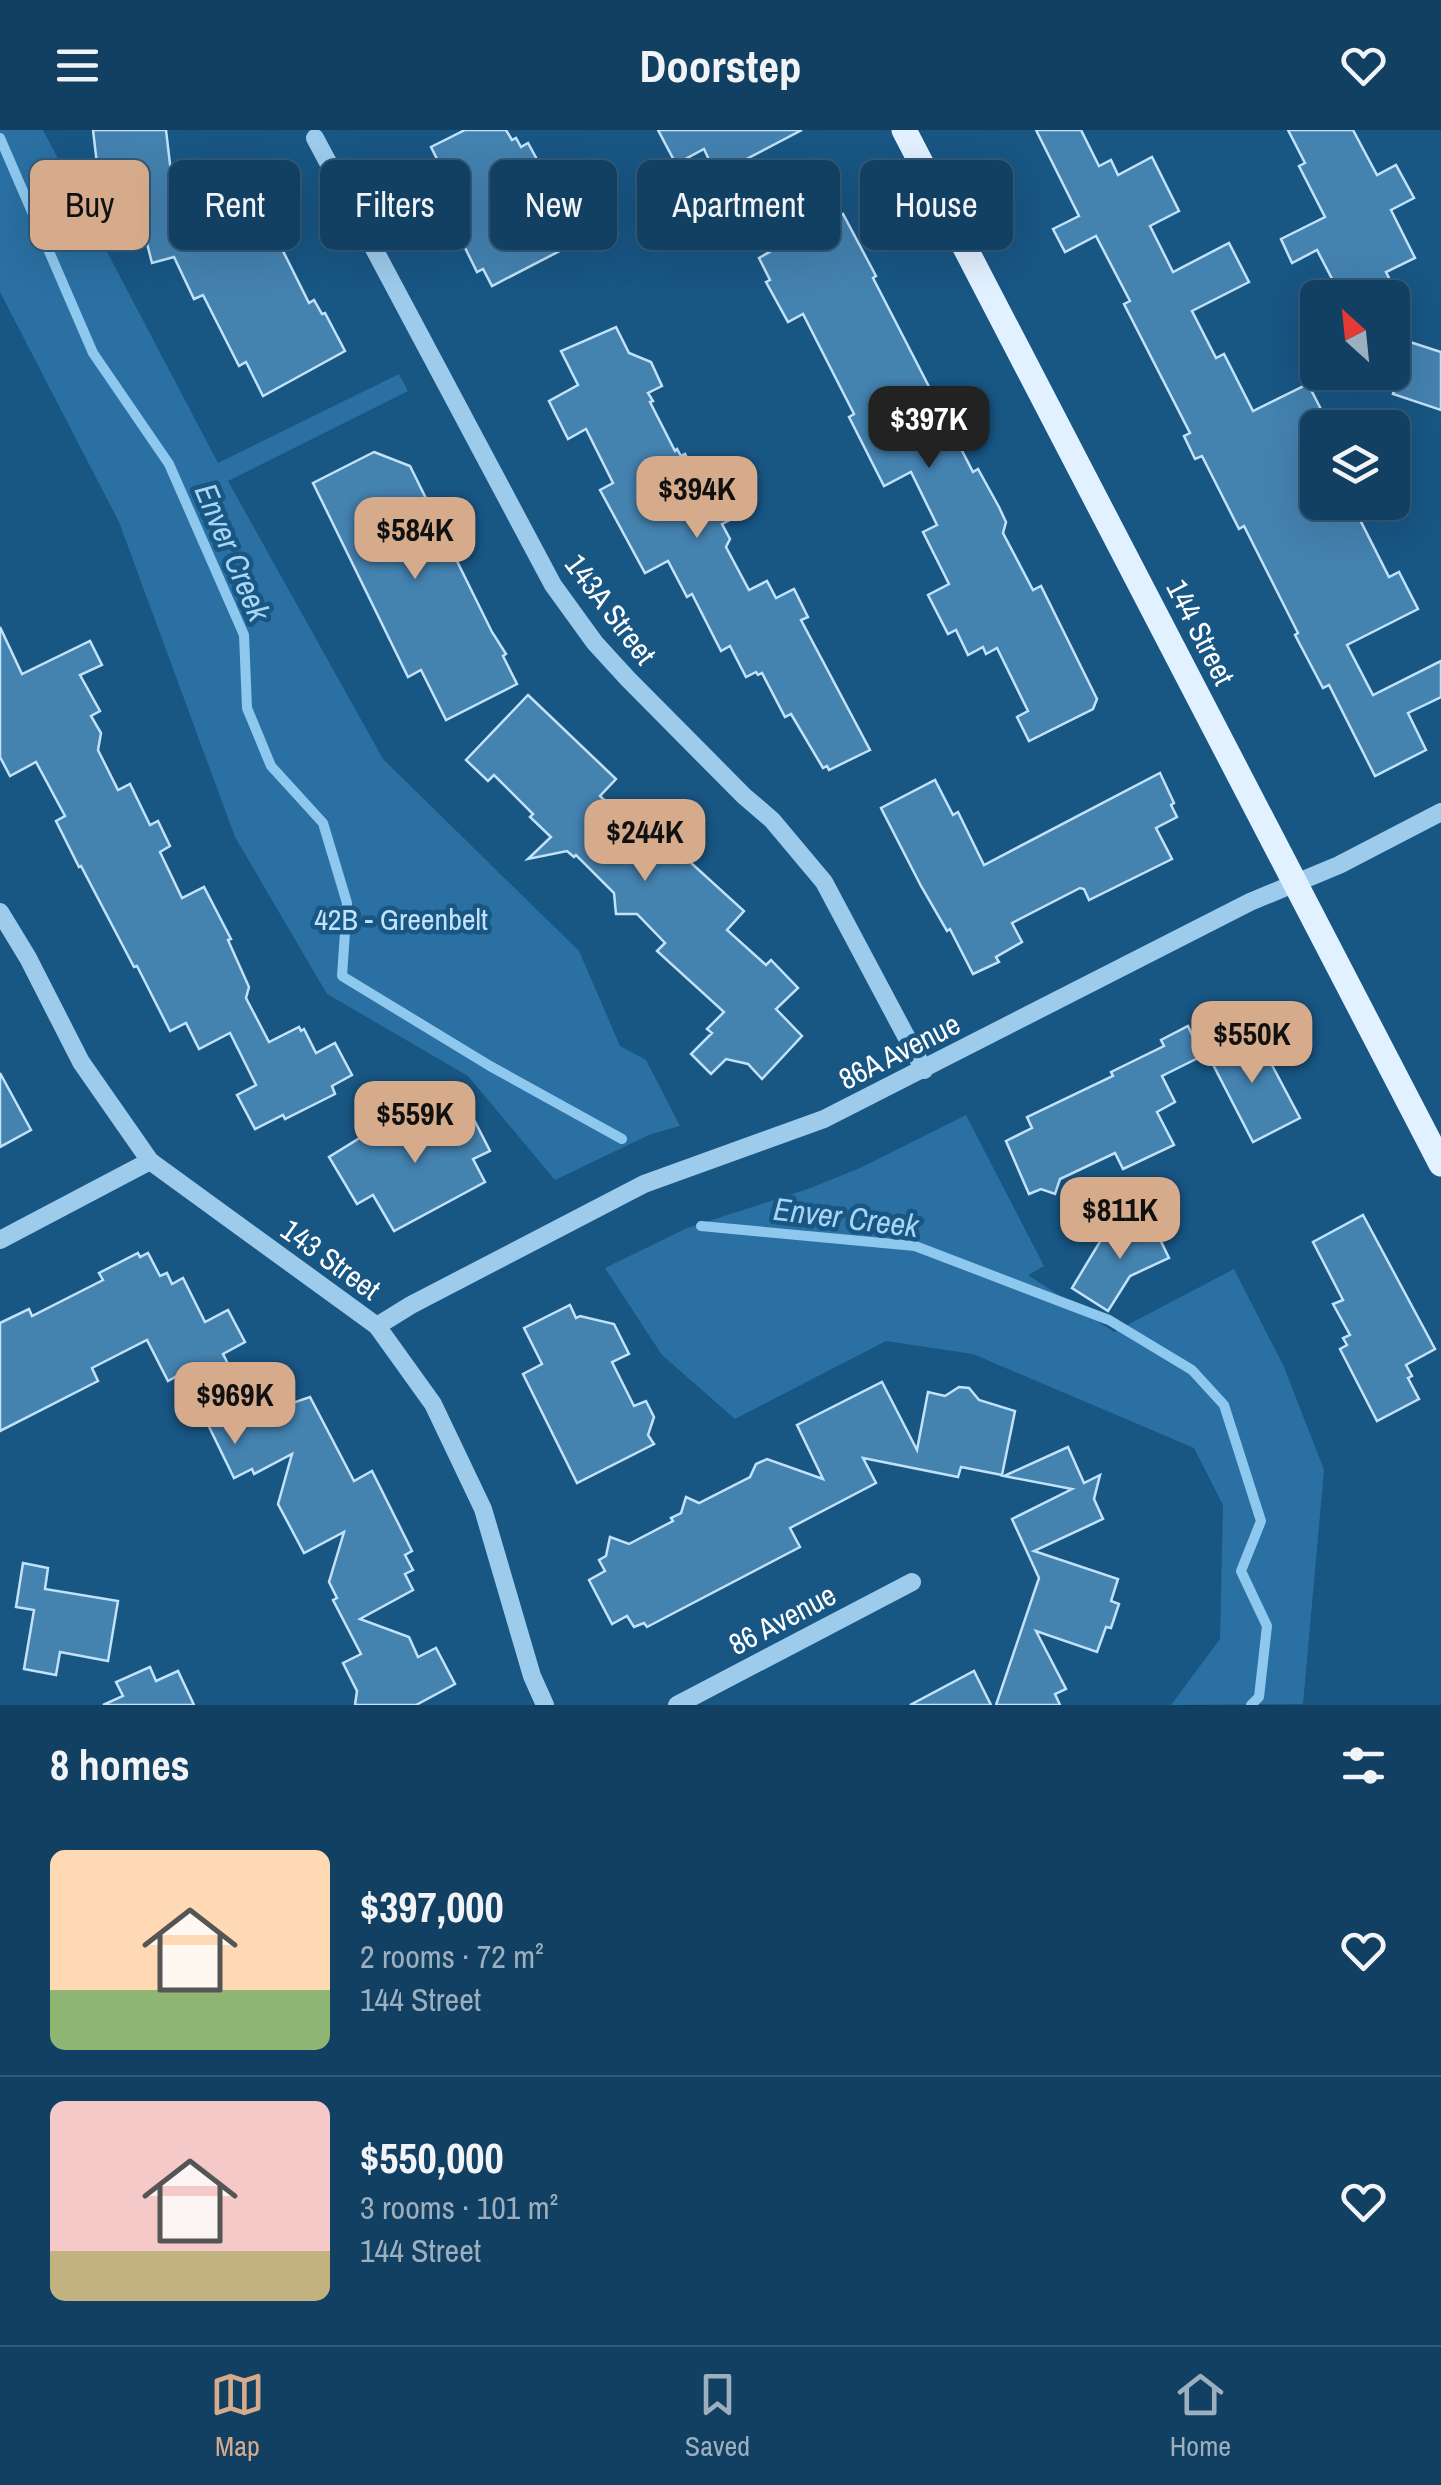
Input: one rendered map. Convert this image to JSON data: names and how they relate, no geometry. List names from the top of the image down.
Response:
{
  "streets": {
    "main road": ["144 Street"],
    "street": [
      "143A Street",
      "86A Avenue",
      "143 Street",
      "86 Avenue"
    ]
  },
  "crossings": [
    ["143A Street", "86A Avenue"],
    ["144 Street", "86A Avenue"],
    ["86A Avenue", "143 Street"]
  ],
  "water": ["Enver Creek"],
  "parks": ["42B - Greenbelt"],
  "north": "top left",
  "page": {
    "header": "Doorstep",
    "chip": [
      "Buy",
      "Rent",
      "Filters",
      "New",
      "Apartment",
      "House"
    ],
    "price": [
      "$397K",
      "$394K",
      "$584K",
      "$244K",
      "$550K",
      "$559K",
      "$811K",
      "$969K"
    ],
    "heading": "8 homes",
    "list": [
      {
        "name": "$397,000",
        "note": "2 rooms · 72 m² · 144 Street"
      },
      {
        "name": "$550,000",
        "note": "3 rooms · 101 m² · 144 Street"
      }
    ],
    "tabs": ["Map", "Saved", "Home"]
  }
}
